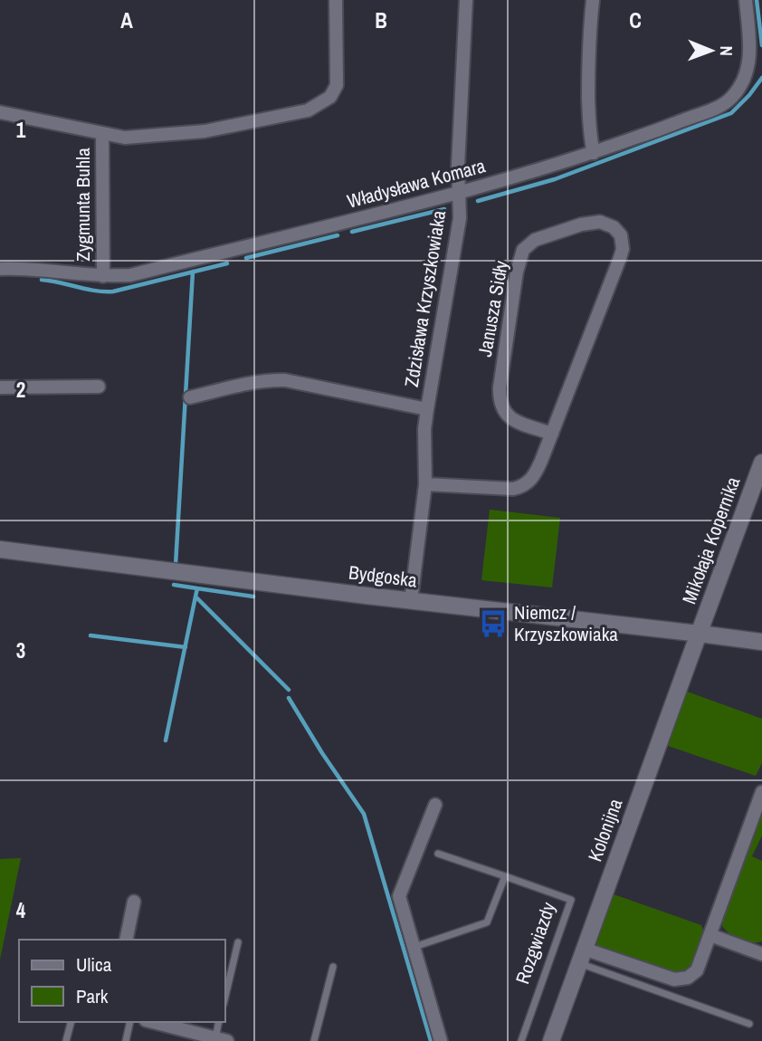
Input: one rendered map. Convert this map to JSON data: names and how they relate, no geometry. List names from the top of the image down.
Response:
{
  "streets": {
    "street": [
      "Władysława Komara",
      "Zygmunta Buhla",
      "Zdzisława Krzyszkowiaka",
      "Janusza Sidły",
      "Mikołaja Kopernika",
      "Bydgoska",
      "Kolonijna"
    ],
    "lane": ["Rozgwiazdy"]
  },
  "crossings": [
    ["Władysława Komara", "Zygmunta Buhla"],
    ["Władysława Komara", "Zdzisława Krzyszkowiaka"],
    ["Zdzisława Krzyszkowiaka", "Janusza Sidły"],
    ["Zdzisława Krzyszkowiaka", "Bydgoska"],
    ["Mikołaja Kopernika", "Bydgoska"],
    ["Mikołaja Kopernika", "Kolonijna"],
    ["Bydgoska", "Kolonijna"]
  ],
  "places": {
    "bus stop": ["Niemcz / Krzyszkowiaka"]
  },
  "legend": ["Ulica", "Park"],
  "north": "right",
  "grid": {
    "columns": ["A", "B", "C"],
    "rows": [
      "1",
      "2",
      "3",
      "4"
    ]
  }
}
